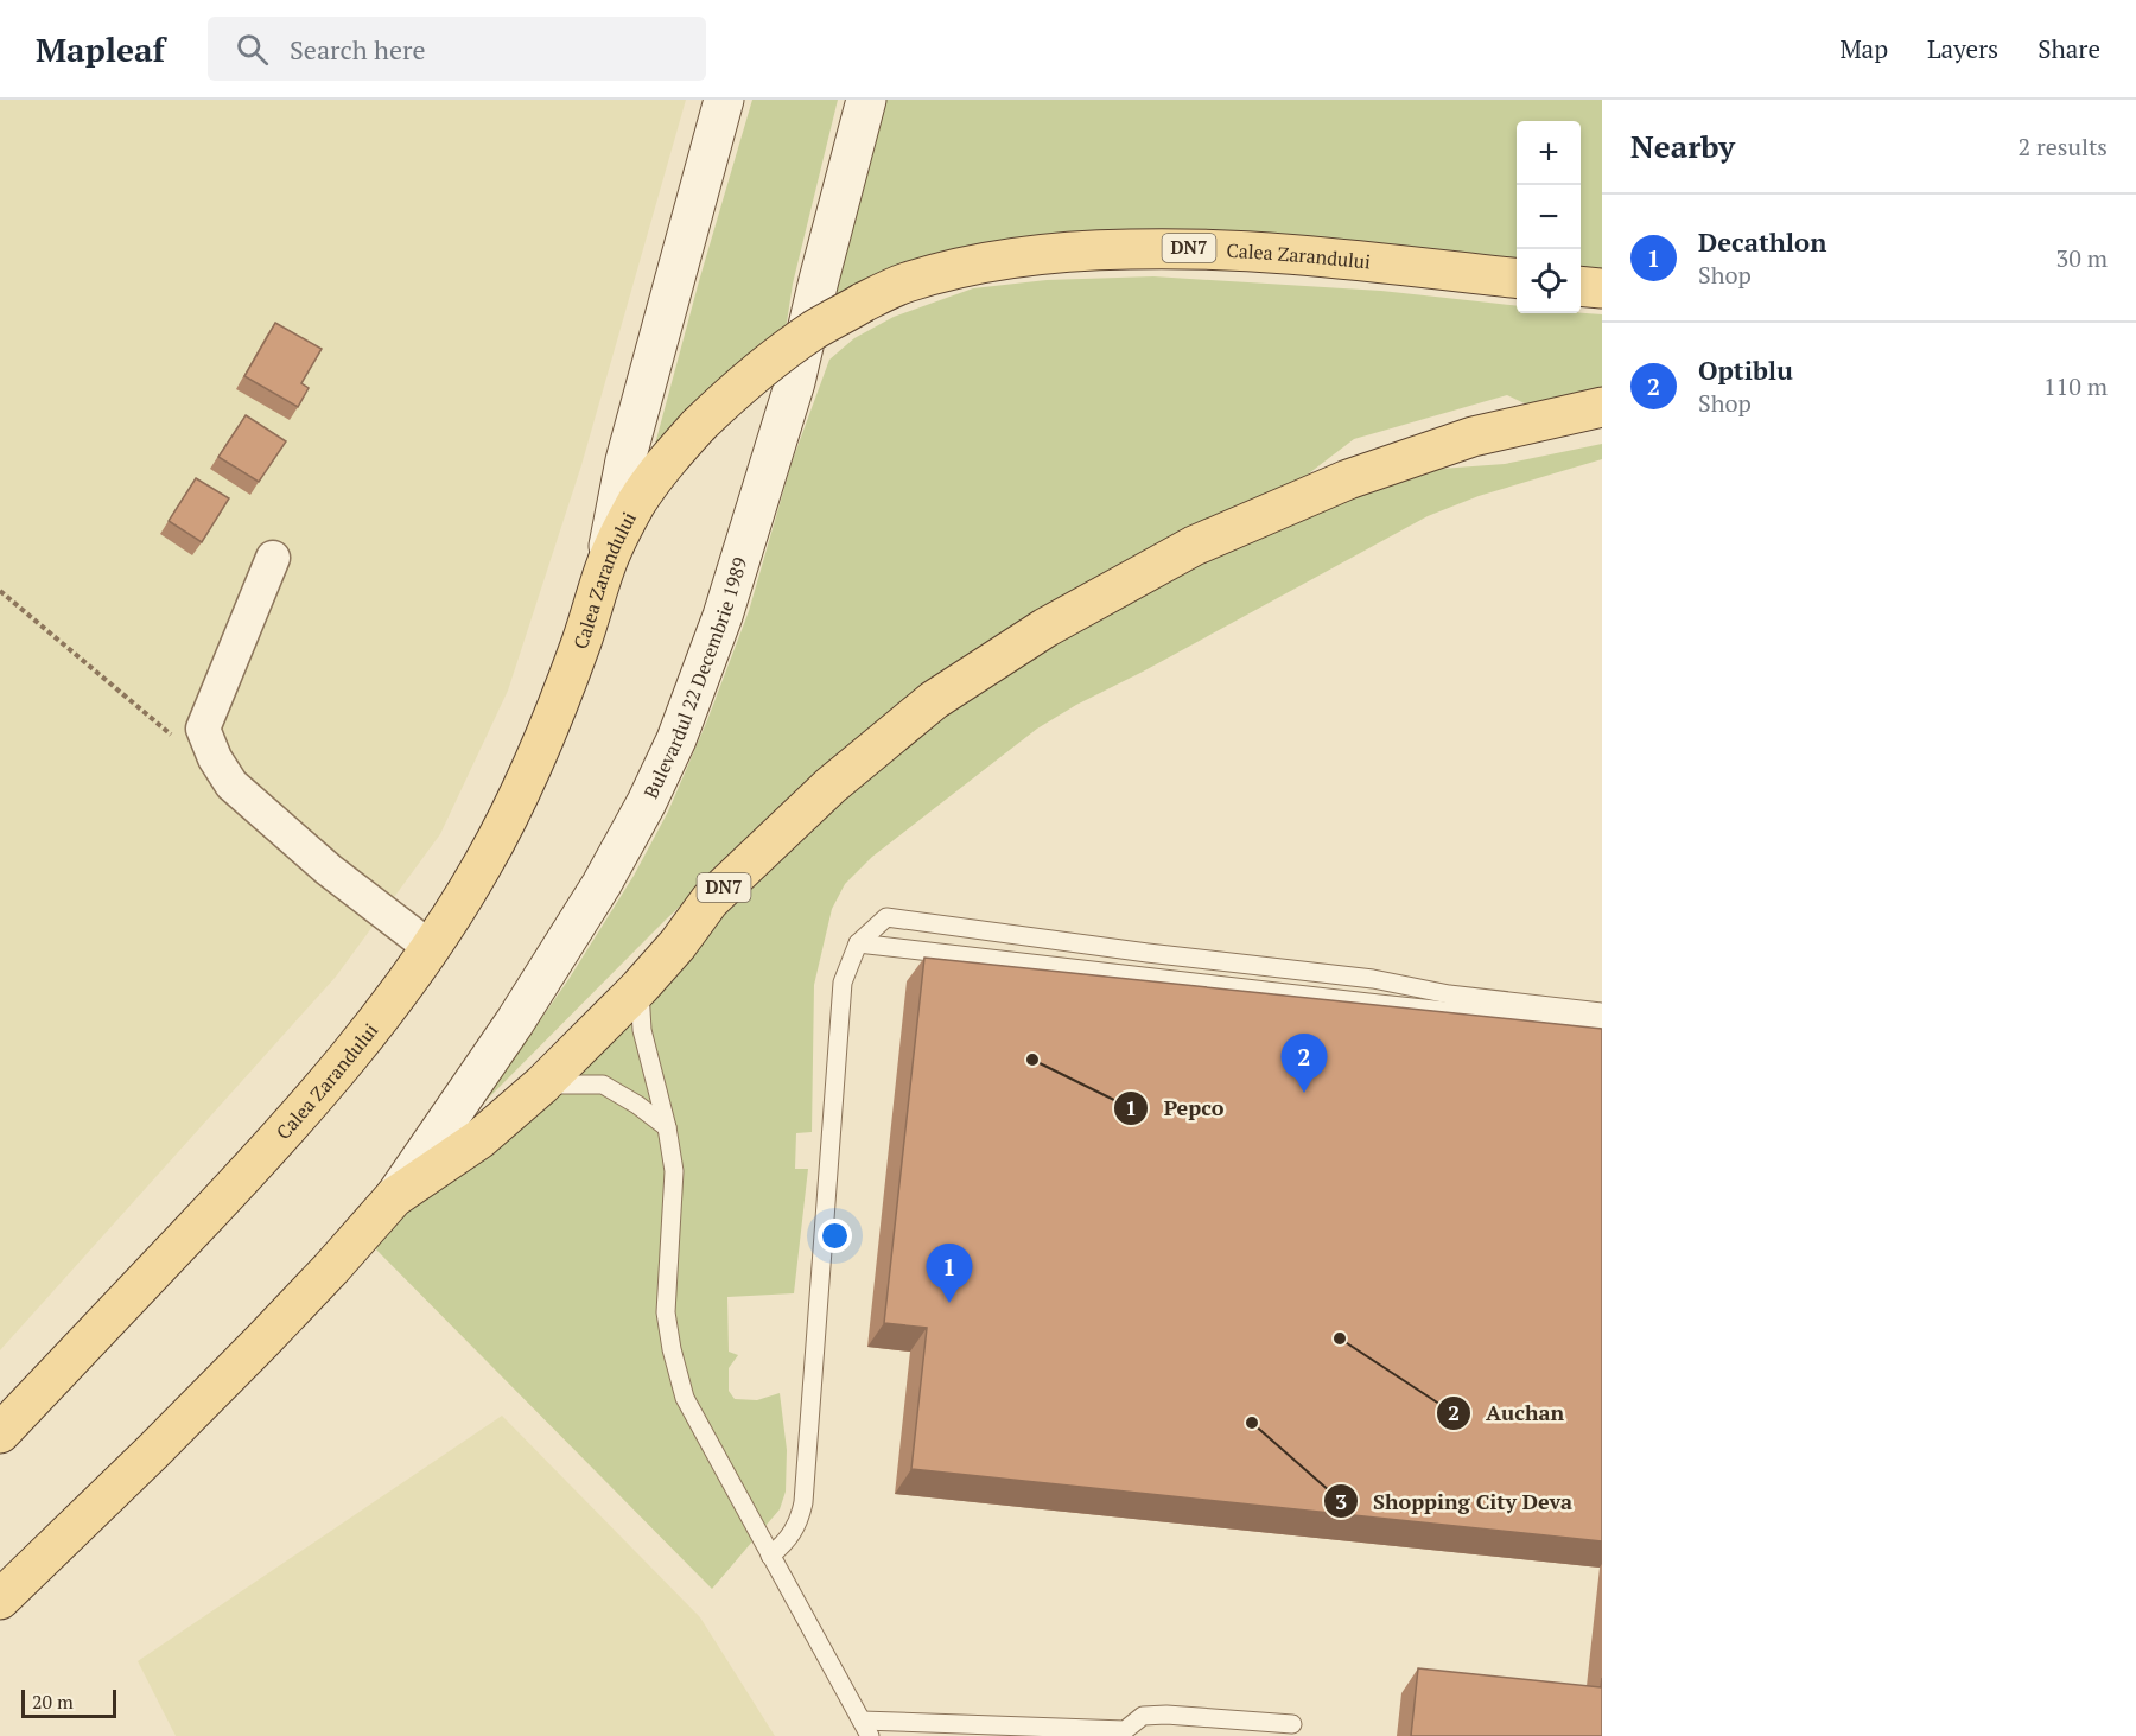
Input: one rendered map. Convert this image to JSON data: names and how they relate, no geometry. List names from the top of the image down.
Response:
{
  "streets": {
    "main road": ["DN7", "Calea Zarandului", "Bulevardul 22 Decembrie 1989"]
  },
  "crossings": [
    ["DN7", "Bulevardul 22 Decembrie 1989"]
  ],
  "places": ["Pepco", "Auchan", "Shopping City Deva"],
  "scale_bar": "20 m",
  "page": {
    "header": "Mapleaf",
    "search": "Search here",
    "nav": ["Map", "Layers", "Share"],
    "heading": ["Nearby", "2 results"],
    "map_buttons": ["+", "−"],
    "list": [
      {
        "mark": "1",
        "name": "Decathlon",
        "note": "Shop",
        "value": "30 m"
      },
      {
        "mark": "2",
        "name": "Optiblu",
        "note": "Shop",
        "value": "110 m"
      }
    ],
    "pins": ["2", "1"],
    "scale": "20 m"
  }
}
